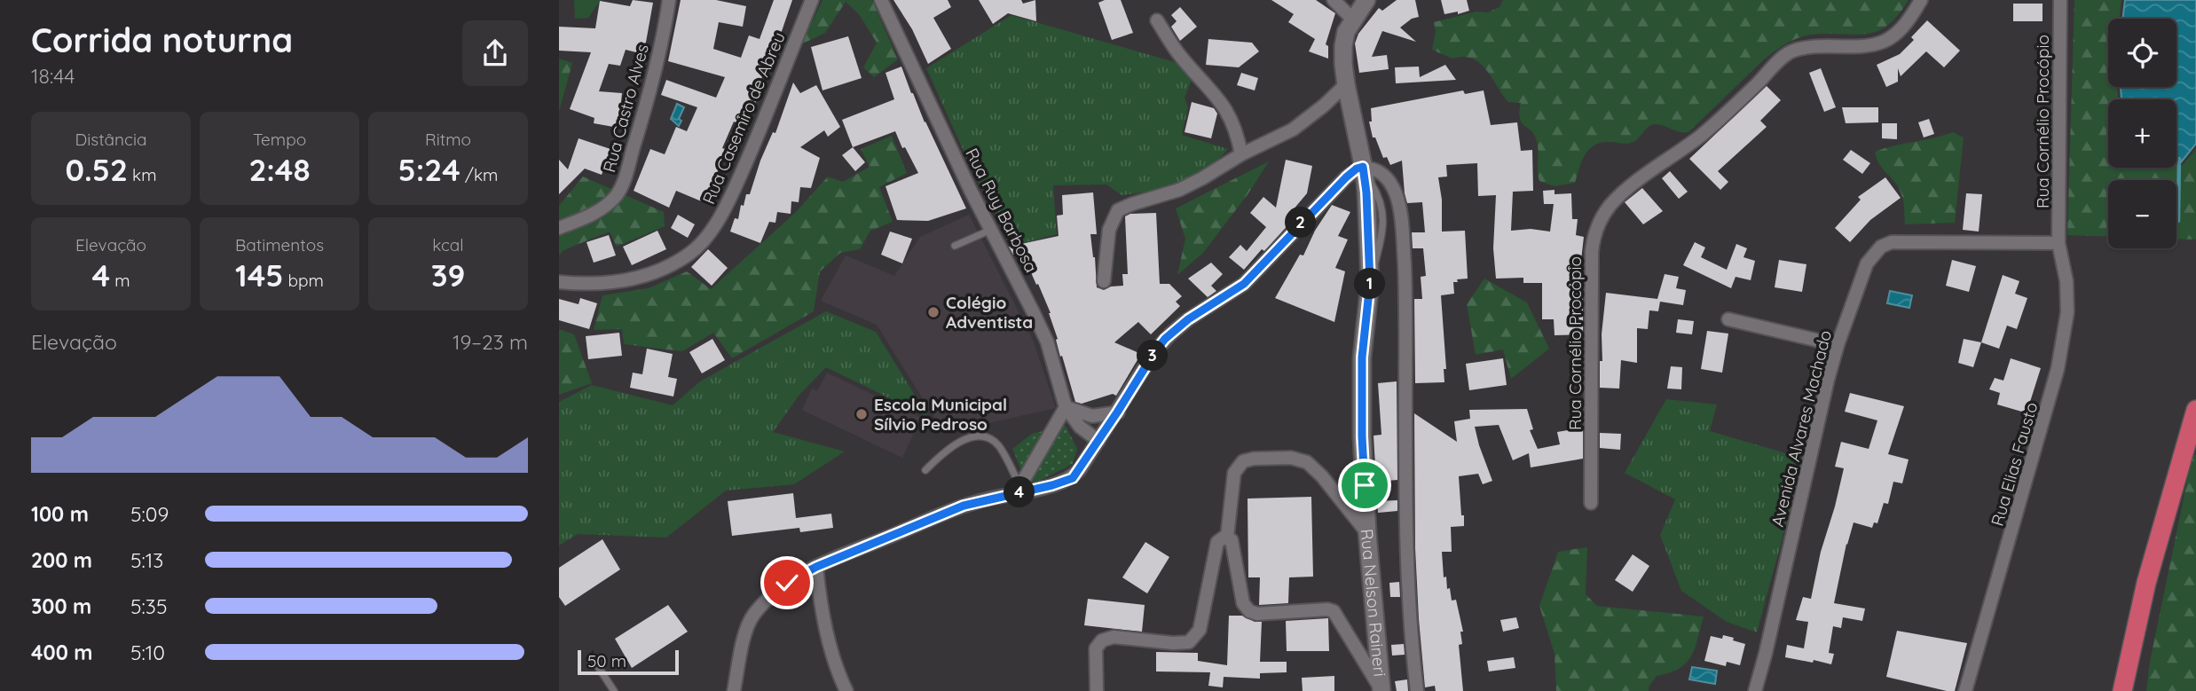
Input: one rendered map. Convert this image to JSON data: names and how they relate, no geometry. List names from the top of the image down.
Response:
{
  "streets": {
    "main road": ["Rua Nelson Raineri"],
    "street": [
      "Rua Castro Alves",
      "Rua Casemiro de Abreu",
      "Rua Cornélio Procópio",
      "Rua Ruy Barbosa",
      "Avenida Alvares Machado",
      "Rua Elias Fausto"
    ]
  },
  "crossings": [
    ["Rua Cornélio Procópio", "Avenida Alvares Machado"],
    ["Rua Cornélio Procópio", "Rua Elias Fausto"],
    ["Avenida Alvares Machado", "Rua Elias Fausto"]
  ],
  "places": ["Colégio Adventista", "Escola Municipal Sílvio Pedroso"],
  "scale_bar": "50 m",
  "page": {
    "heading": ["Corrida noturna", "18:44"],
    "map_buttons": ["+", "−"],
    "stats": [
      ["Distância", "0.52 km"],
      ["Tempo", "2:48"],
      ["Ritmo", "5:24 /km"],
      ["Elevação", "4 m"],
      ["Batimentos", "145 bpm"],
      ["kcal", "39"]
    ],
    "pins": [
      "2",
      "1",
      "3",
      "4"
    ],
    "chart": ["Elevação", "19–23 m"],
    "list": [
      {
        "name": "100 m",
        "note": "5:09"
      },
      {
        "name": "200 m",
        "note": "5:13"
      },
      {
        "name": "300 m",
        "note": "5:35"
      },
      {
        "name": "400 m",
        "note": "5:10"
      }
    ],
    "scale": "50 m"
  }
}
